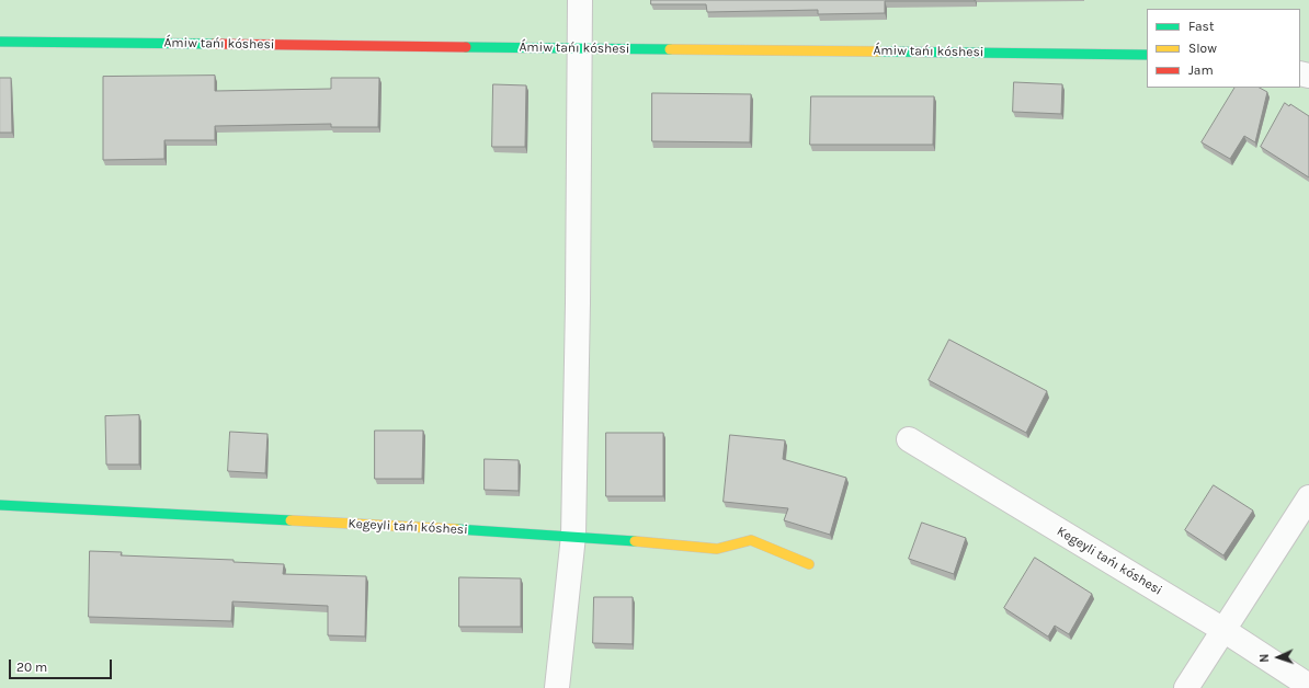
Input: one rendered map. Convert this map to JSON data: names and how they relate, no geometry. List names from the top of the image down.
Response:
{
  "streets": {
    "street": ["Ámiw tańı kóshesi", "Kegeyli tańı kóshesi"]
  },
  "legend": ["Fast", "Slow", "Jam"],
  "scale_bar": "20 m",
  "north": "left"
}
